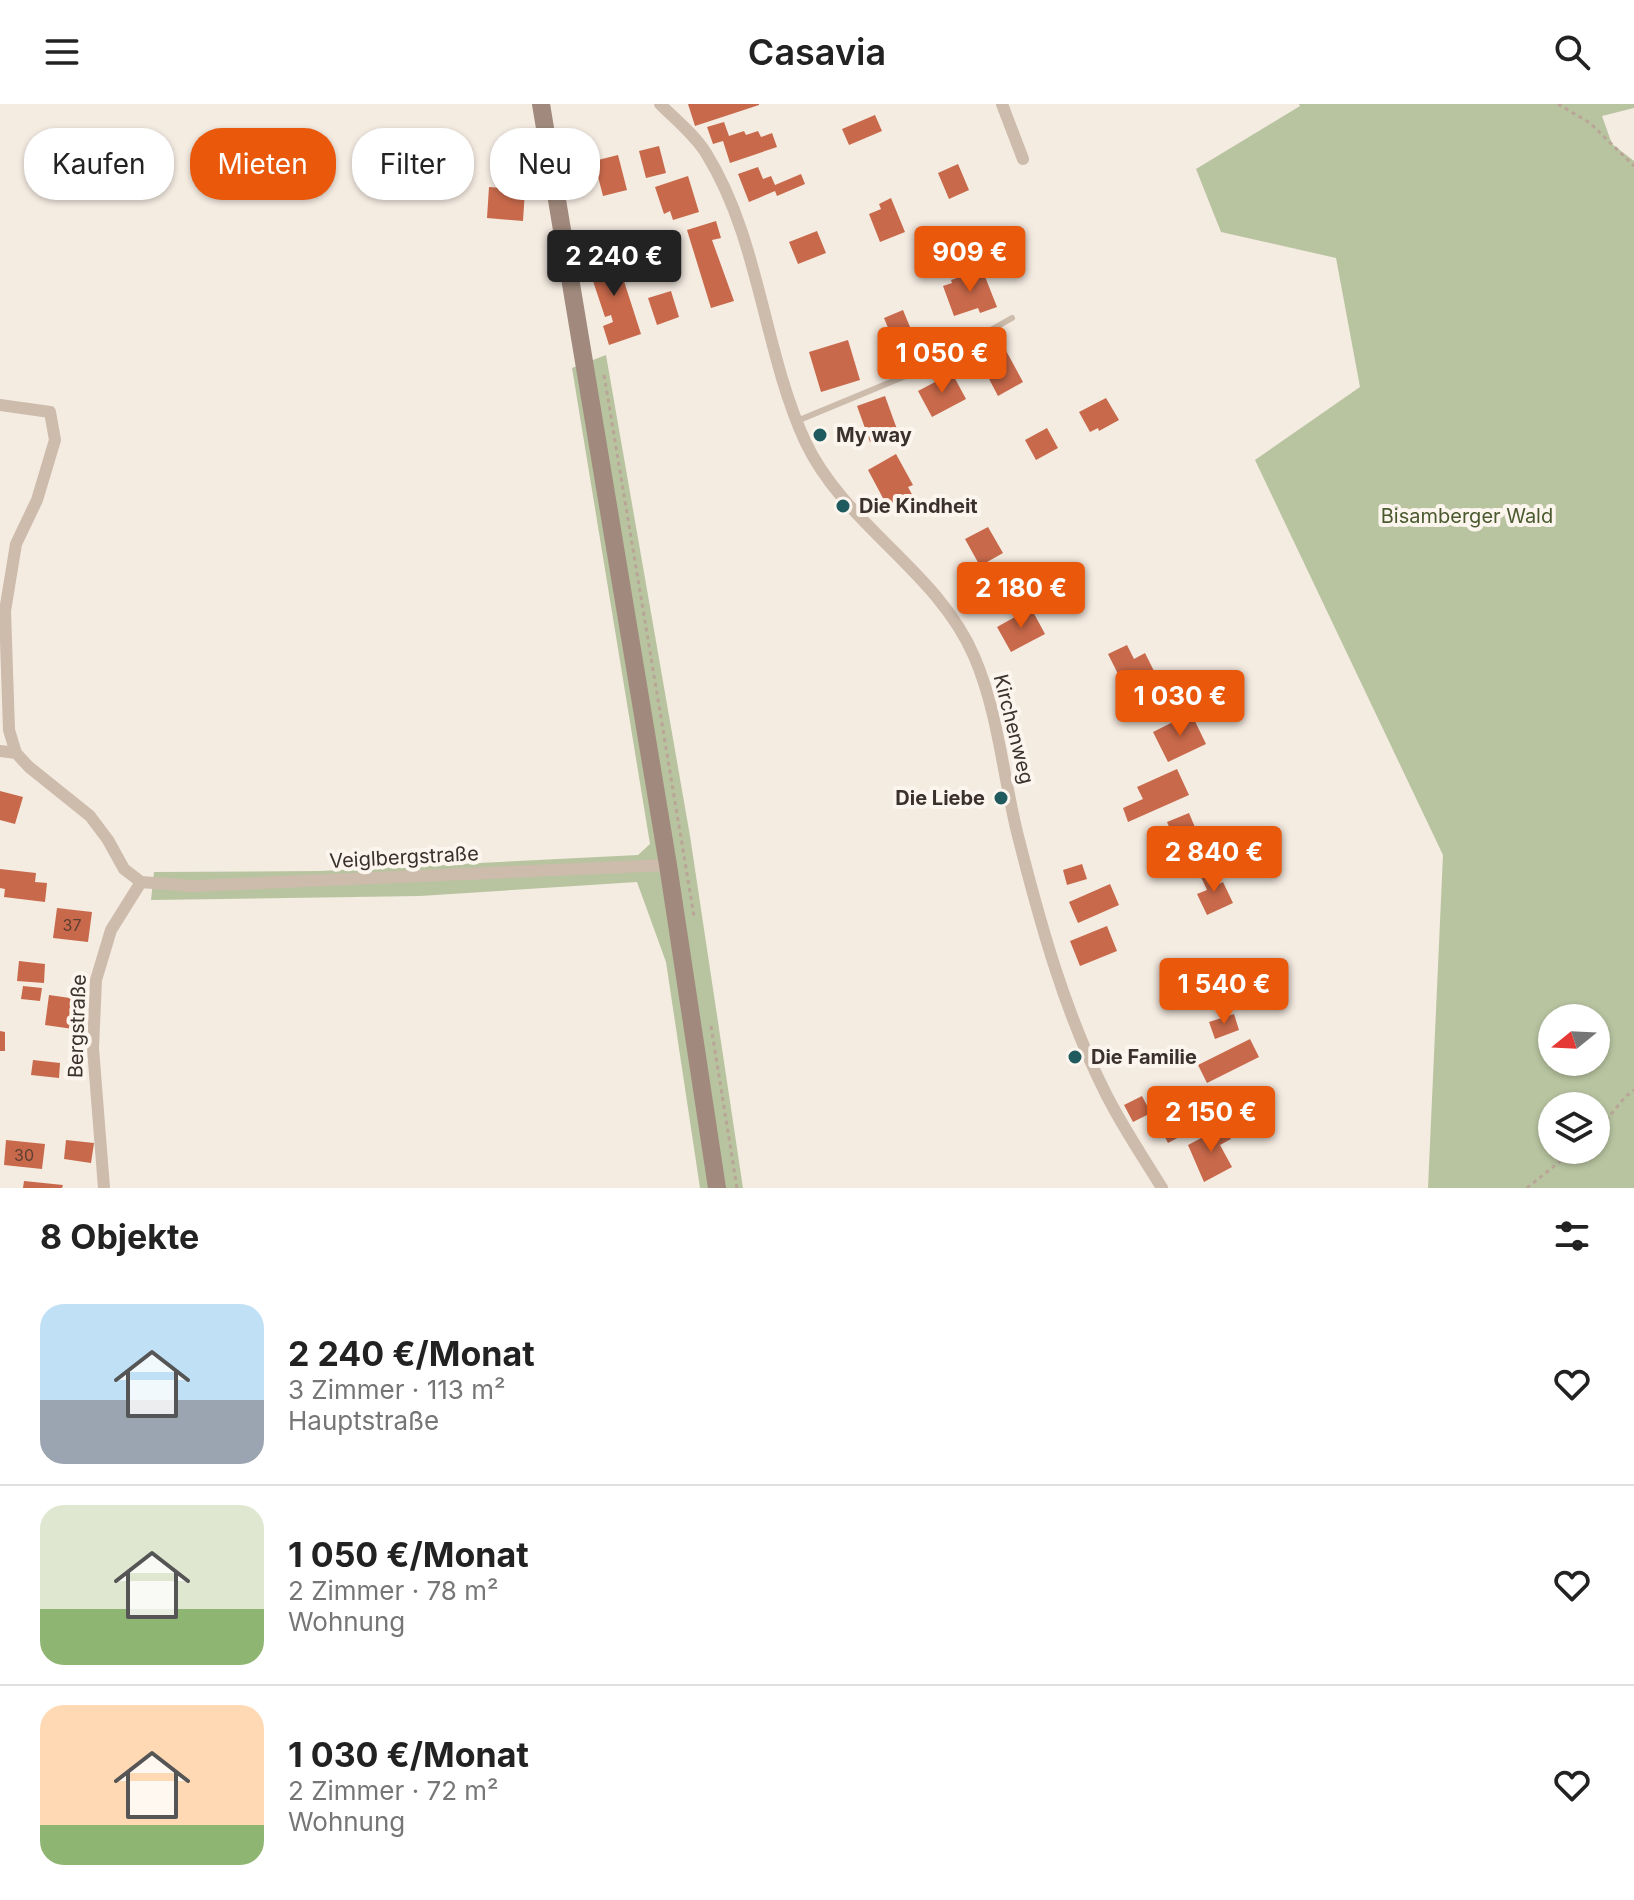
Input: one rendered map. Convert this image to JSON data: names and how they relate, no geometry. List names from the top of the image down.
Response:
{
  "streets": {
    "street": ["Kirchenweg", "Veiglbergstraße", "Bergstraße"]
  },
  "crossings": [
    ["Veiglbergstraße", "Bergstraße"]
  ],
  "parks": ["Bisamberger Wald"],
  "places": [
    "My way",
    "Die Kindheit",
    "Die Liebe",
    "Die Familie"
  ],
  "house_numbers": ["37", "30"],
  "north": "left",
  "page": {
    "header": "Casavia",
    "chip": [
      "Kaufen",
      "Mieten",
      "Filter",
      "Neu"
    ],
    "price": [
      "909 €",
      "2 240 €",
      "1 050 €",
      "2 180 €",
      "1 030 €",
      "2 840 €",
      "1 540 €",
      "2 150 €"
    ],
    "heading": "8 Objekte",
    "list": [
      {
        "name": "2 240 €/Monat",
        "note": "3 Zimmer · 113 m² · Hauptstraße"
      },
      {
        "name": "1 050 €/Monat",
        "note": "2 Zimmer · 78 m² · Wohnung"
      },
      {
        "name": "1 030 €/Monat",
        "note": "2 Zimmer · 72 m² · Wohnung"
      }
    ]
  }
}
